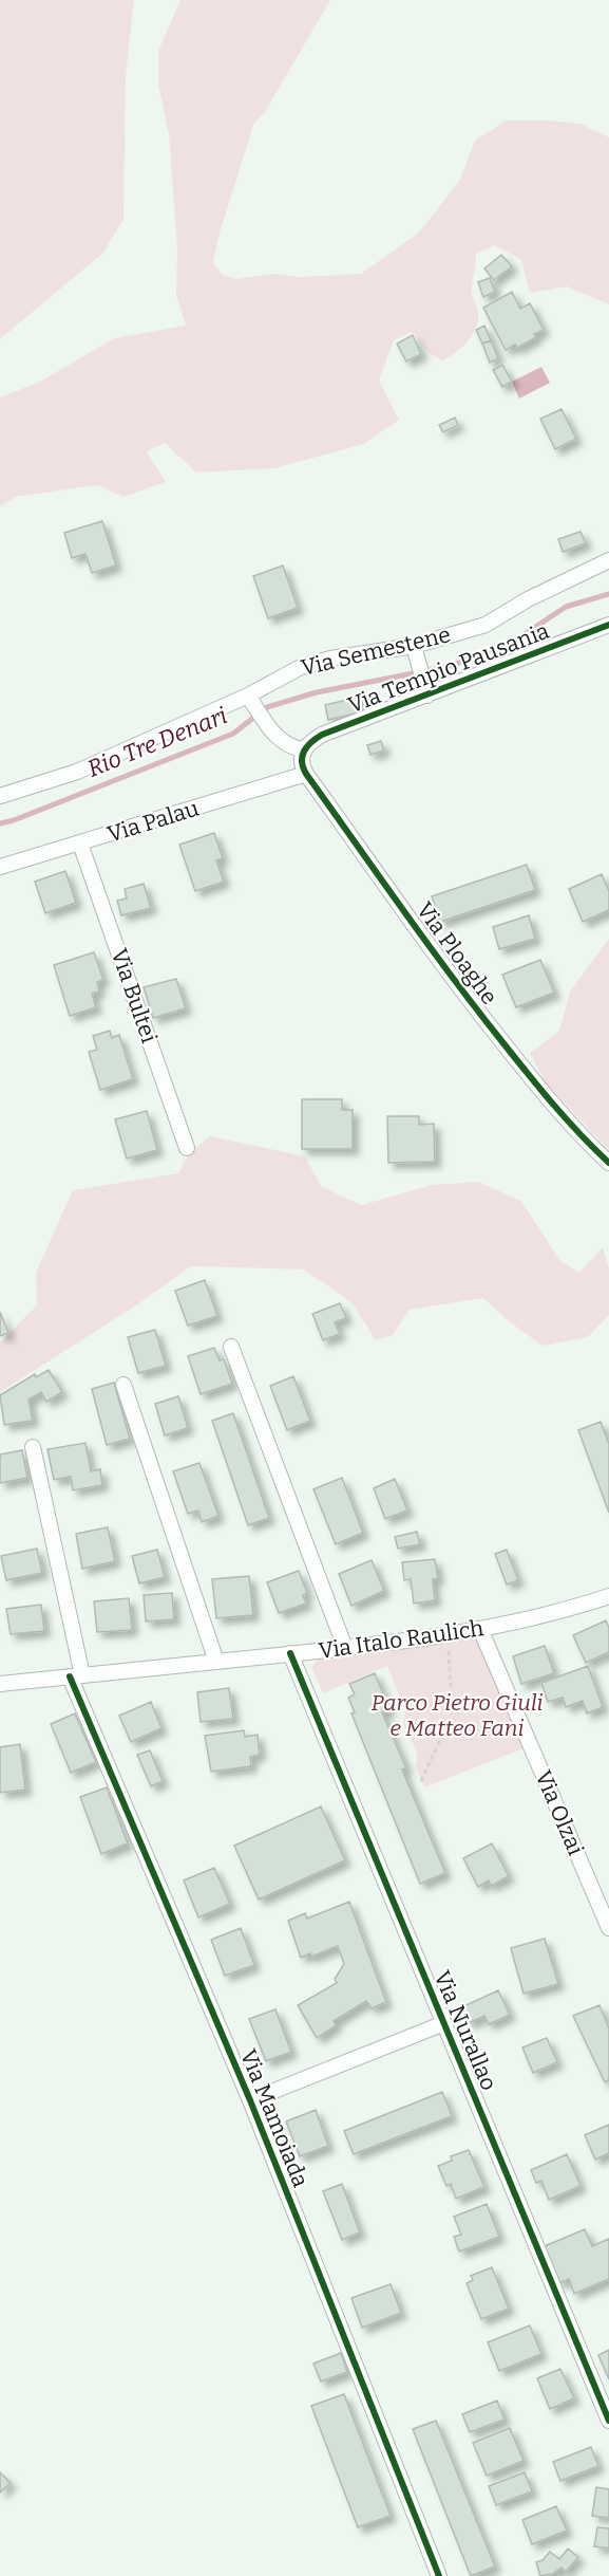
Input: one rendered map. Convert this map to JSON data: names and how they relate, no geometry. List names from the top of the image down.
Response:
{
  "streets": {
    "street": [
      "Via Semestene",
      "Via Tempio Pausania",
      "Via Palau",
      "Via Ploaghe",
      "Via Bultei",
      "Via Italo Raulich",
      "Via Olzai",
      "Via Nurallao",
      "Via Mamoiada"
    ]
  },
  "crossings": [
    ["Via Palau", "Via Ploaghe"],
    ["Via Palau", "Via Bultei"],
    ["Via Italo Raulich", "Via Olzai"],
    ["Via Italo Raulich", "Via Nurallao"],
    ["Via Italo Raulich", "Via Mamoiada"]
  ],
  "water": ["Rio Tre Denari"],
  "parks": ["Parco Pietro Giuli e Matteo Fani"]
}
